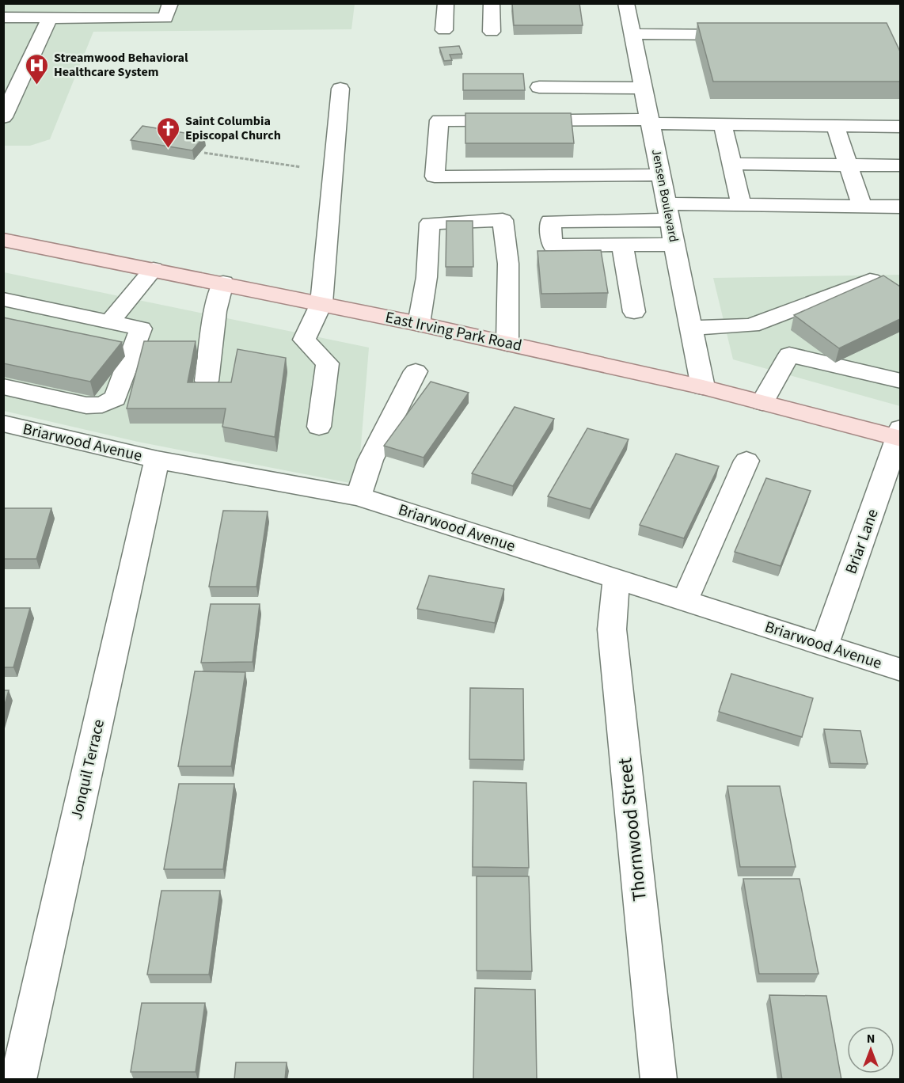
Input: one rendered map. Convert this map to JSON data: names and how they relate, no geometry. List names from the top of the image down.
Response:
{
  "streets": {
    "main road": ["East Irving Park Road"],
    "street": [
      "Jensen Boulevard",
      "Briarwood Avenue",
      "Briar Lane",
      "Jonquil Terrace",
      "Thornwood Street"
    ]
  },
  "crossings": [
    ["Jensen Boulevard", "East Irving Park Road"],
    ["East Irving Park Road", "Briar Lane"],
    ["Briarwood Avenue", "Briar Lane"],
    ["Briarwood Avenue", "Jonquil Terrace"],
    ["Briarwood Avenue", "Thornwood Street"]
  ],
  "places": {
    "hospital": ["Streamwood Behavioral Healthcare System"],
    "church": ["Saint Columbia Episcopal Church"]
  },
  "north": "top"
}
